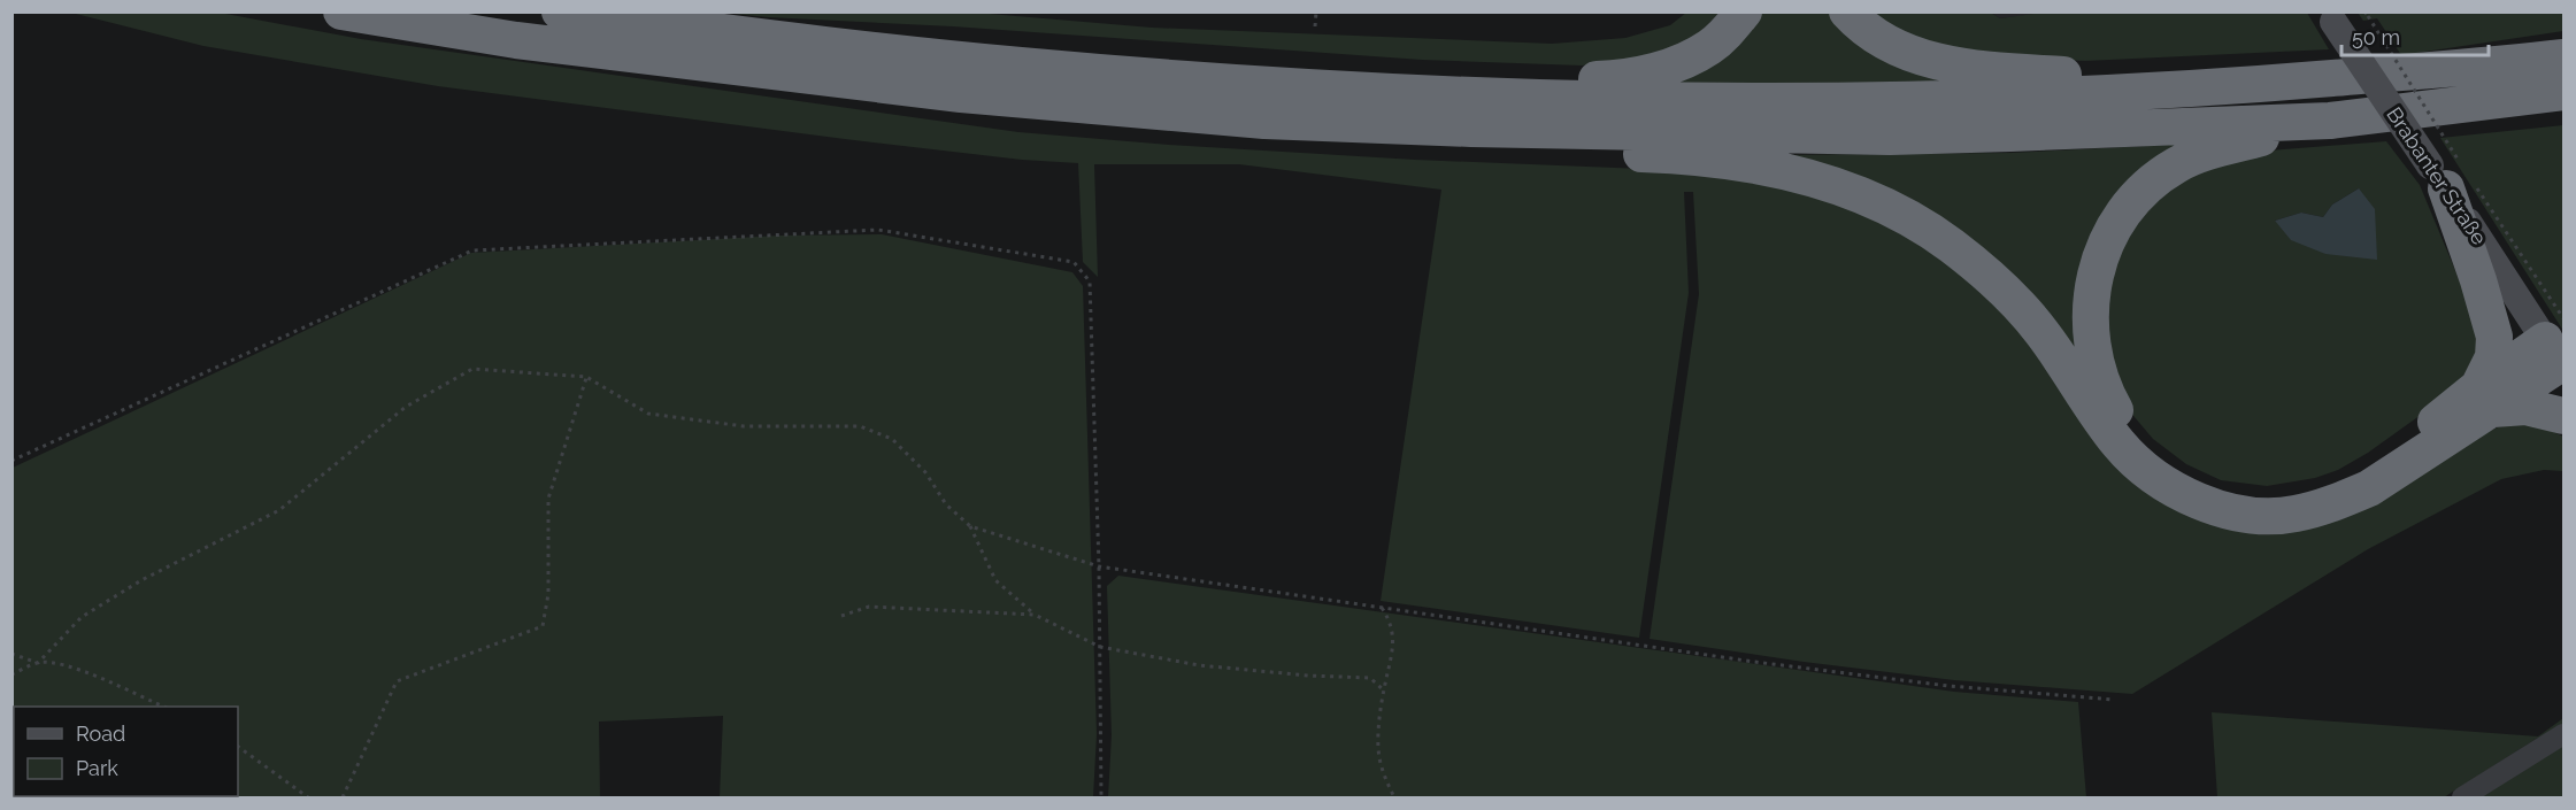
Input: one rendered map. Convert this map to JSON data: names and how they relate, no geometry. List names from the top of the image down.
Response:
{
  "streets": {
    "main road": ["Brabanter Straße"]
  },
  "legend": ["Road", "Park"],
  "scale_bar": "50 m"
}
